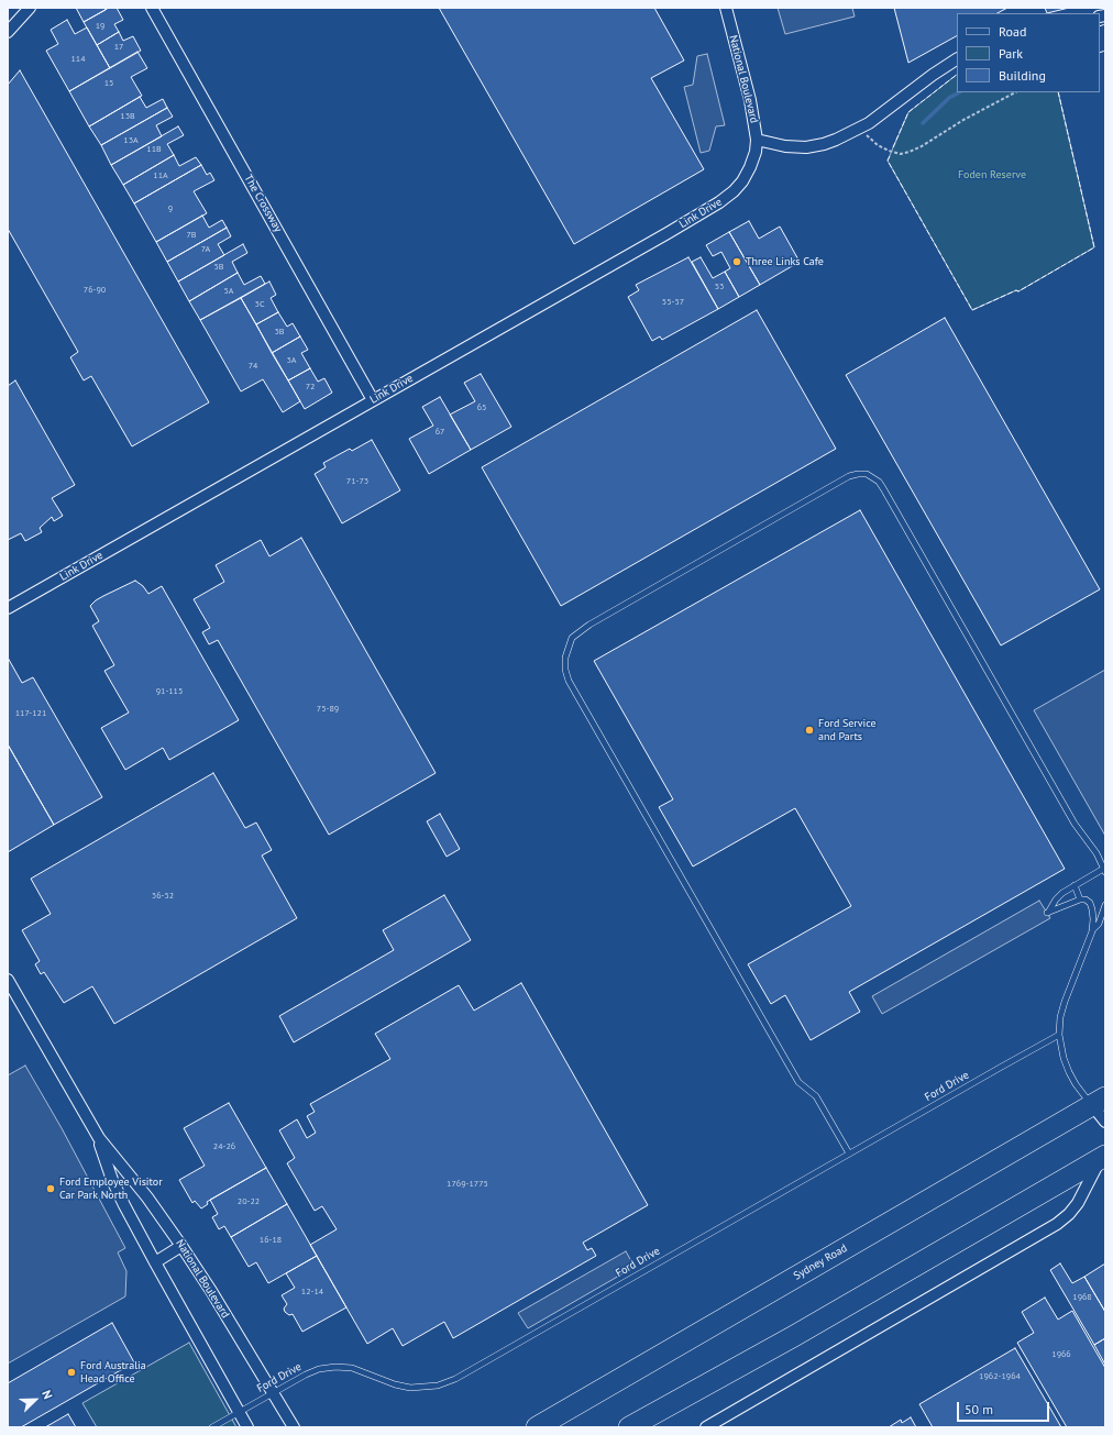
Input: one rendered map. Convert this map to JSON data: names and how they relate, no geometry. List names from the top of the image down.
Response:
{
  "streets": {
    "highway": ["Sydney Road"],
    "street": ["National Boulevard", "The Crossway", "Link Drive"],
    "lane": ["Ford Drive"]
  },
  "crossings": [
    ["National Boulevard", "Link Drive"],
    ["National Boulevard", "Ford Drive"],
    ["The Crossway", "Link Drive"]
  ],
  "parks": ["Foden Reserve"],
  "places": [
    "Three Links Cafe",
    "Ford Service and Parts",
    "Ford Employee Visitor Car Park North",
    "Ford Australia Head Office"
  ],
  "house_numbers": [
    "19",
    "17",
    "114",
    "15",
    "13B",
    "13A",
    "11B",
    "11A",
    "9",
    "7B",
    "7A",
    "5B",
    "53",
    "76-90",
    "5A",
    "55-57",
    "3C",
    "3B",
    "3A",
    "74",
    "72",
    "65",
    "67",
    "71-73",
    "91-115",
    "75-89",
    "117-121",
    "36-52",
    "24-26",
    "1769-1775",
    "20-22",
    "16-18",
    "12-14",
    "1968",
    "1966",
    "1962-1964"
  ],
  "legend": ["Road", "Park", "Building"],
  "scale_bar": "50 m",
  "north": "top right"
}
